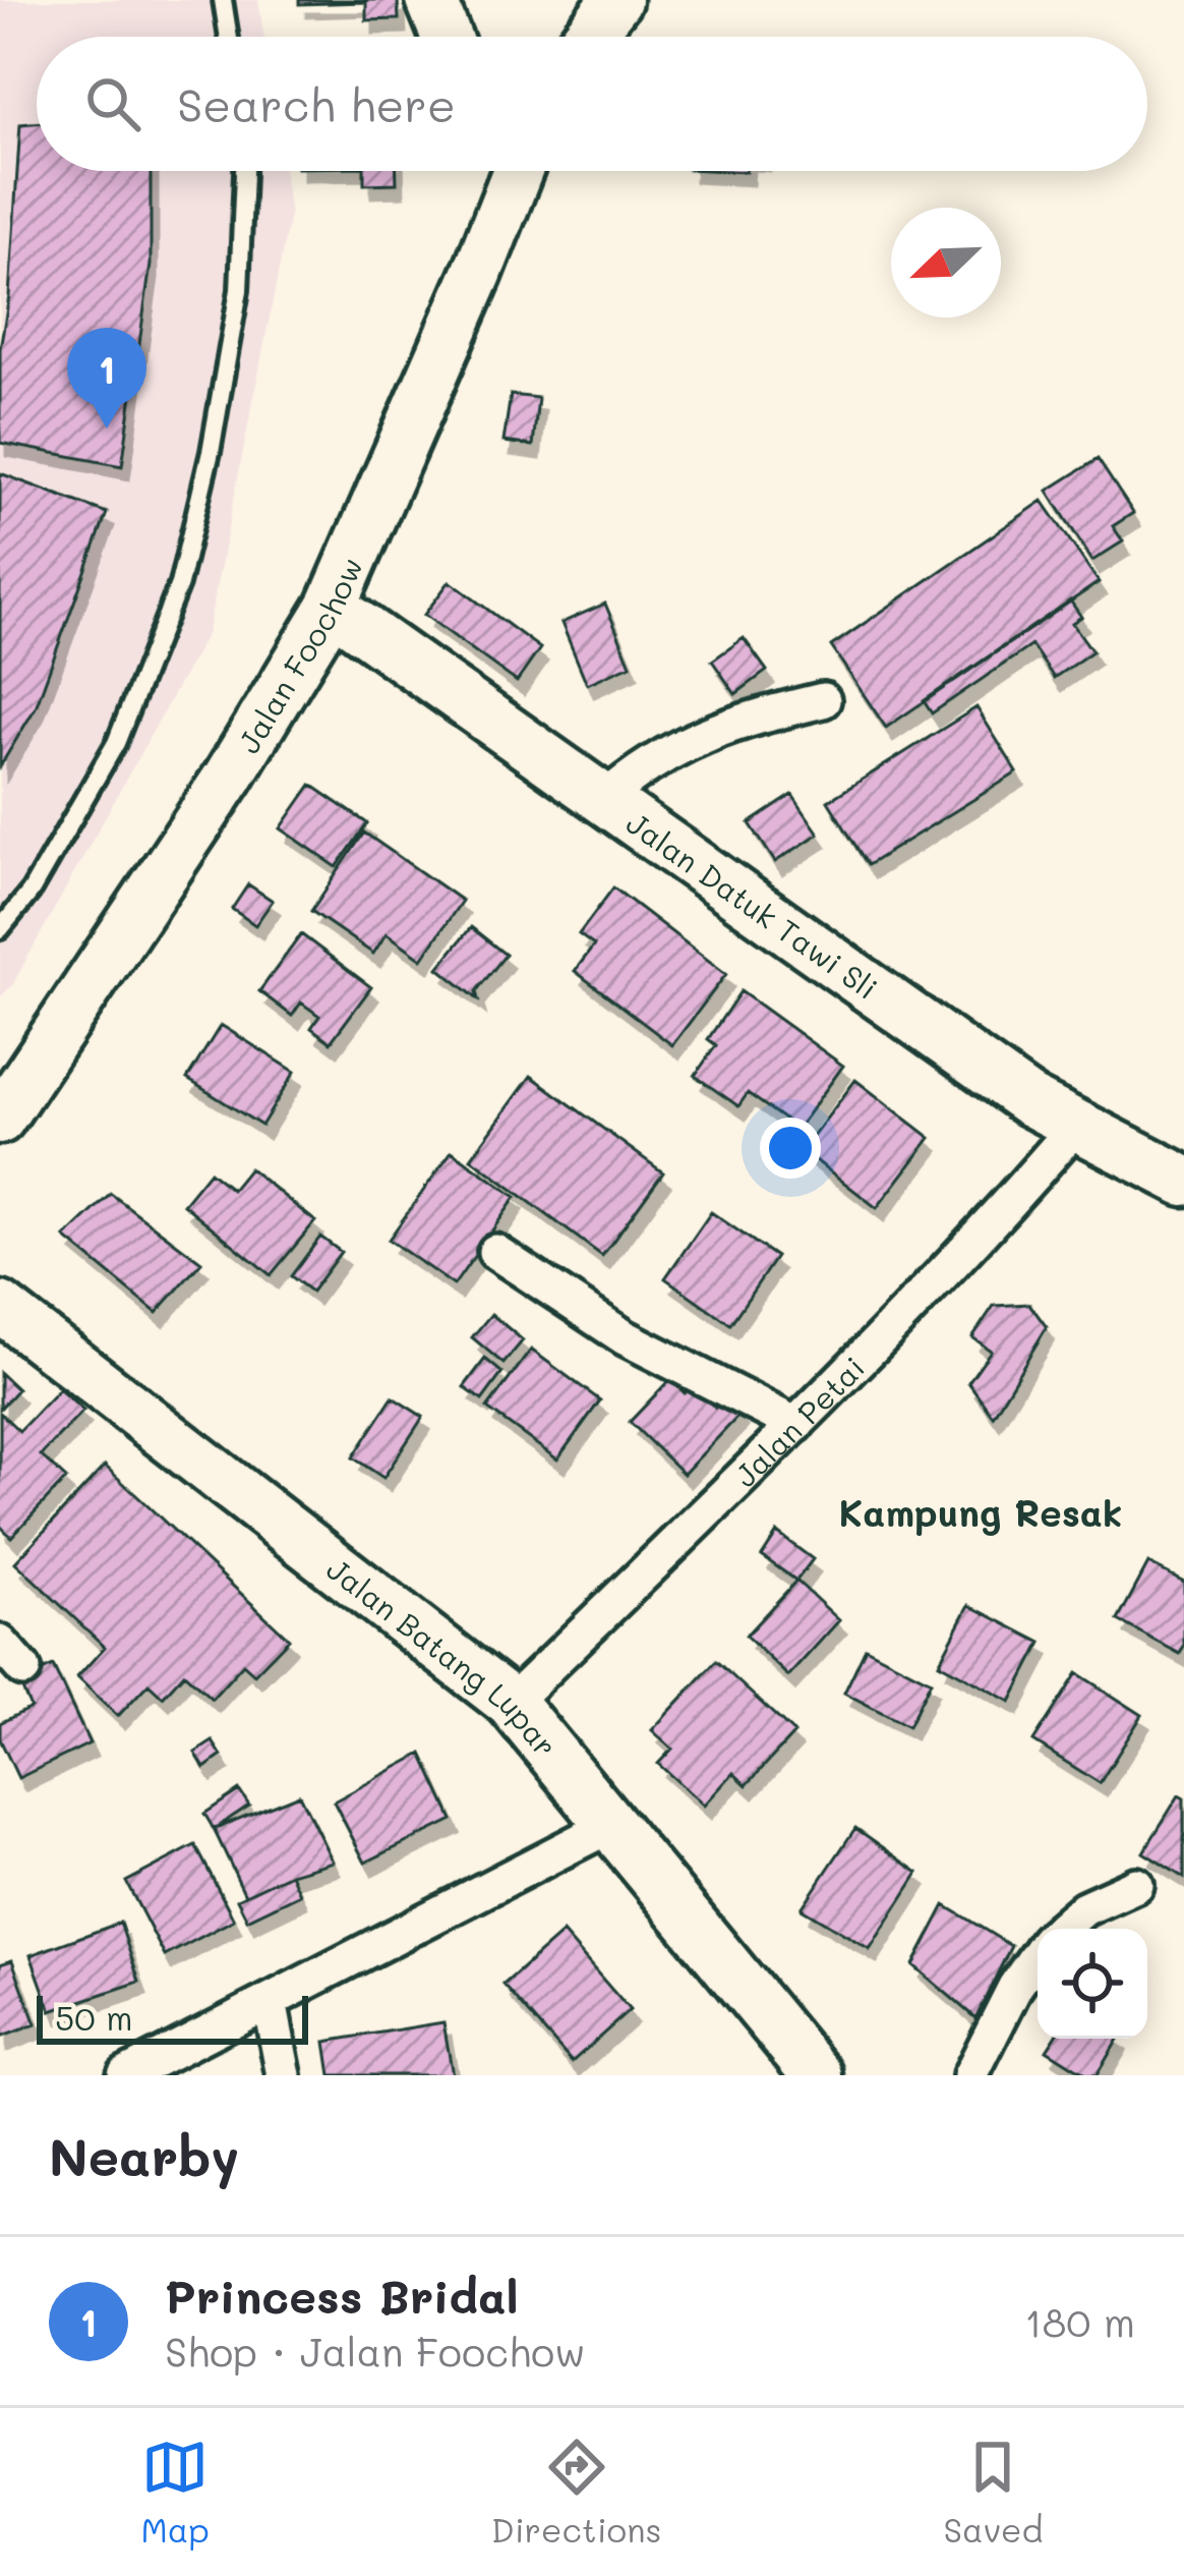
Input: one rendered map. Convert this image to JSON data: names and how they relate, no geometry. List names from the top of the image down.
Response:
{
  "streets": {
    "street": [
      "Jalan Foochow",
      "Jalan Datuk Tawi Sli",
      "Jalan Petai",
      "Jalan Batang Lupar"
    ]
  },
  "crossings": [
    ["Jalan Foochow", "Jalan Datuk Tawi Sli"],
    ["Jalan Datuk Tawi Sli", "Jalan Petai"],
    ["Jalan Petai", "Jalan Batang Lupar"]
  ],
  "districts": ["Kampung Resak"],
  "scale_bar": "50 m",
  "north": "bottom left",
  "page": {
    "search": "Search here",
    "pins": "1",
    "scale": "50 m",
    "heading": "Nearby",
    "list": [
      {
        "mark": "1",
        "name": "Princess Bridal",
        "note": "Shop · Jalan Foochow",
        "value": "180 m"
      }
    ],
    "nav": ["Map", "Directions", "Saved"]
  }
}
